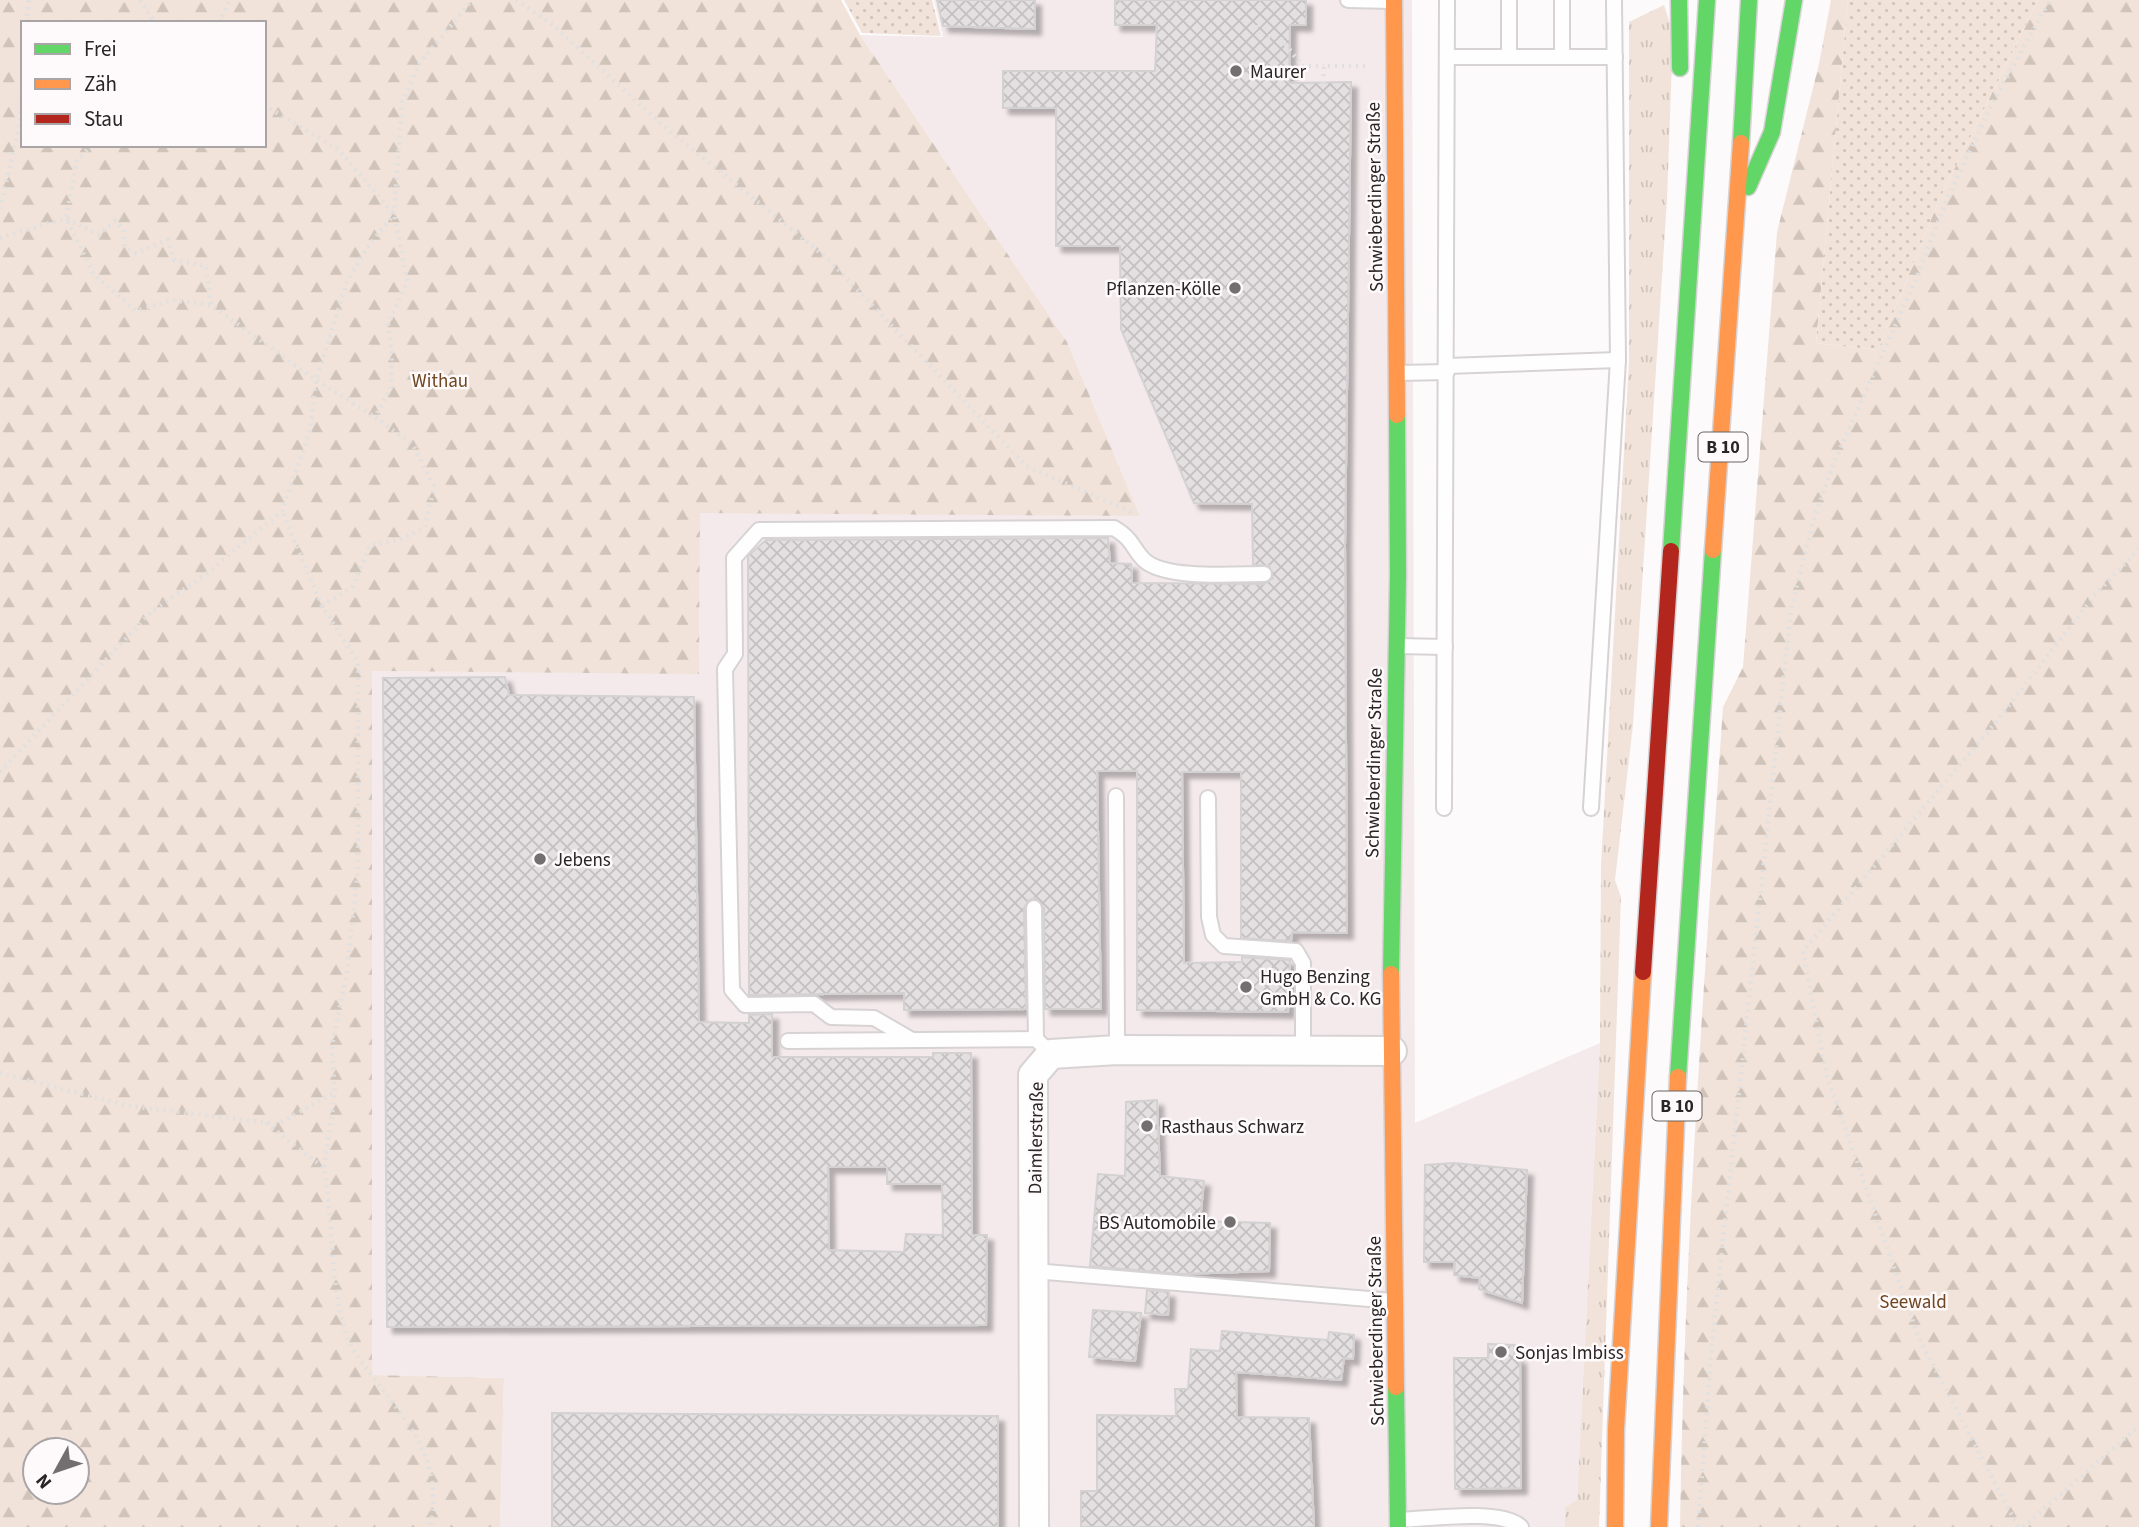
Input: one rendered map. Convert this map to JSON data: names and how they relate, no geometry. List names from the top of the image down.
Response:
{
  "streets": {
    "main road": ["Schwieberdinger Straße", "B 10"],
    "street": ["Daimlerstraße"]
  },
  "crossings": [
    ["Schwieberdinger Straße", "Daimlerstraße"]
  ],
  "parks": ["Withau", "Seewald"],
  "places": [
    "Maurer",
    "Pflanzen-Kölle",
    "Jebens",
    "Hugo Benzing GmbH & Co. KG",
    "Rasthaus Schwarz",
    "BS Automobile",
    "Sonjas Imbiss"
  ],
  "legend": ["Frei", "Zäh", "Stau"],
  "north": "bottom left"
}
